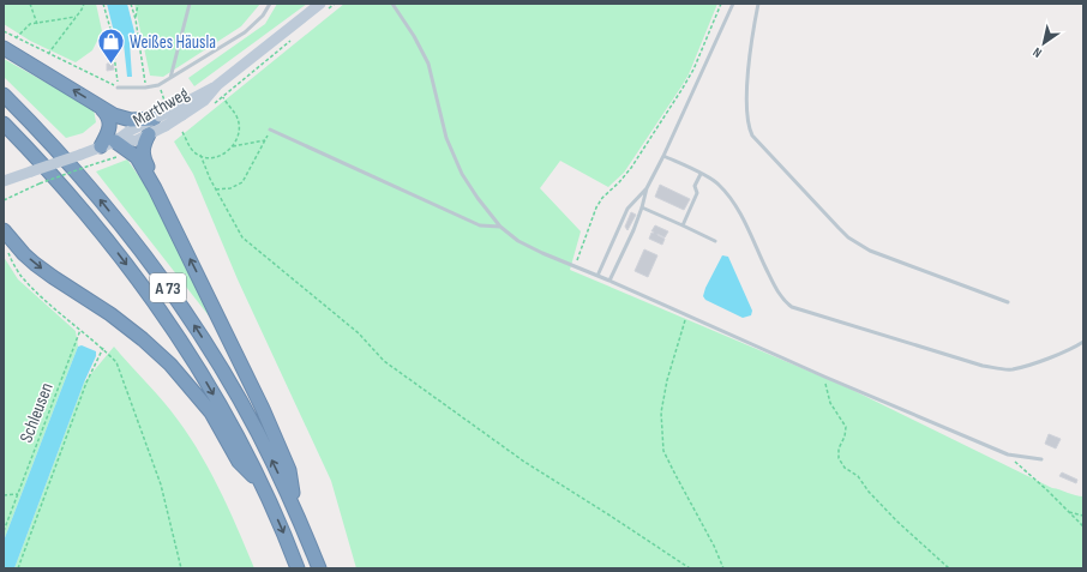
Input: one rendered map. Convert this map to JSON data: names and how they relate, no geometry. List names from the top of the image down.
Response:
{
  "streets": {
    "highway": ["A 73"],
    "main road": ["Marthweg"],
    "path": ["Schleusen"]
  },
  "places": {
    "shop": ["Weißes Häusla"]
  },
  "north": "bottom left"
}
